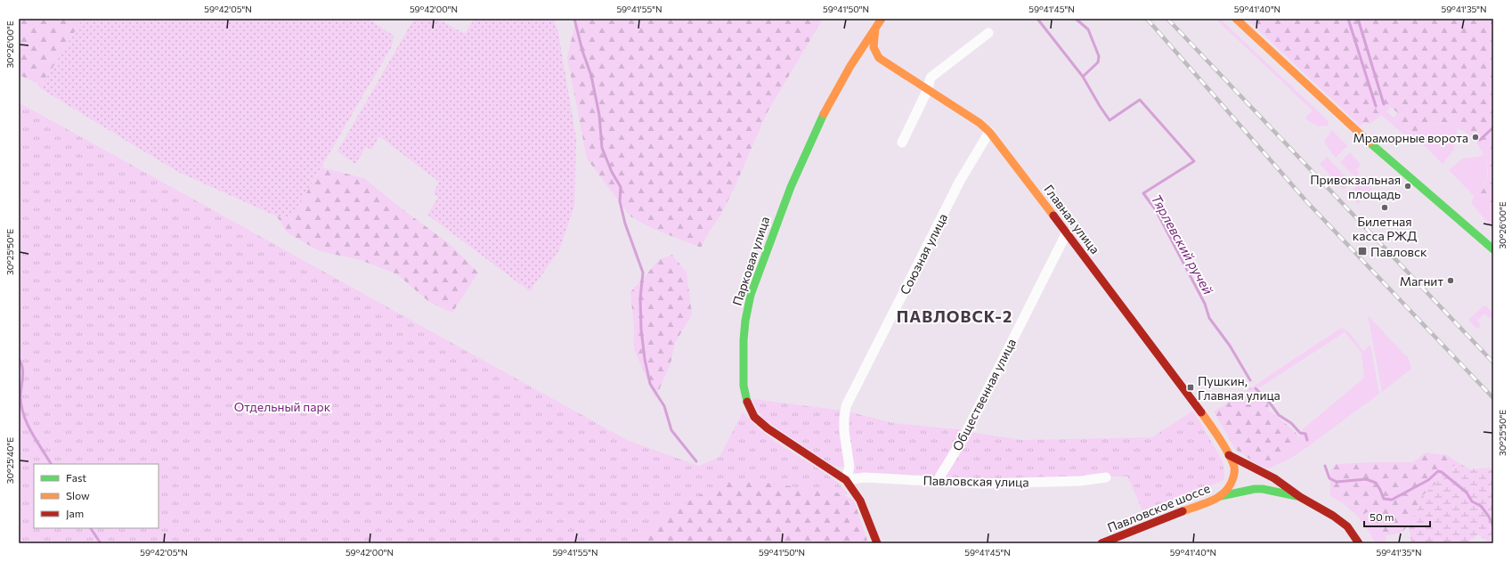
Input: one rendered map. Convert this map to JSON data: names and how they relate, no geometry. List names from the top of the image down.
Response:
{
  "streets": {
    "main road": ["Главная улица", "Парковая улица", "Павловское шоссе"],
    "street": ["Союзная улица", "Общественная улица", "Павловская улица"]
  },
  "crossings": [
    ["Главная улица", "Союзная улица"],
    ["Главная улица", "Парковая улица"],
    ["Главная улица", "Общественная улица"],
    ["Главная улица", "Павловское шоссе"],
    ["Союзная улица", "Парковая улица"],
    ["Союзная улица", "Павловская улица"],
    ["Парковая улица", "Павловская улица"],
    ["Общественная улица", "Павловская улица"]
  ],
  "districts": ["ПАВЛОВСК-2"],
  "water": ["Тярлевский ручей"],
  "parks": ["Отдельный парк"],
  "places": {
    "other": [
      "Мраморные ворота",
      "Привокзальная площадь",
      "Билетная касса РЖД",
      "Магнит"
    ],
    "transit": ["Павловск", "Пушкин, Главная улица"]
  },
  "legend": ["Fast", "Slow", "Jam"],
  "scale_bar": "50 m",
  "coordinates": [
    "59°42'05\"N",
    "59°42'00\"N",
    "59°41'55\"N",
    "59°41'50\"N",
    "59°41'45\"N",
    "59°41'40\"N",
    "59°41'35\"N",
    "30°26'00\"E",
    "30°25'50\"E",
    "30°25'40\"E"
  ]
}
